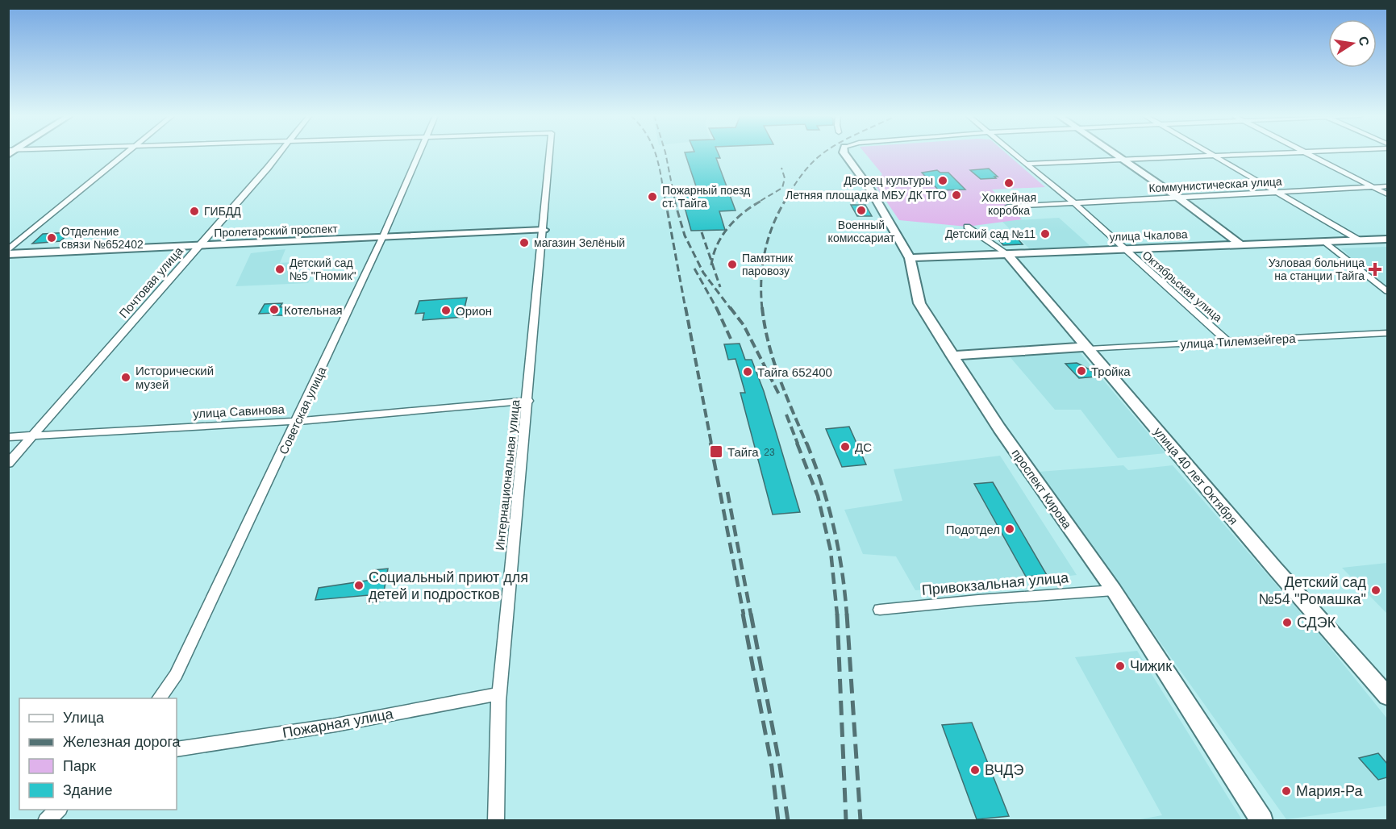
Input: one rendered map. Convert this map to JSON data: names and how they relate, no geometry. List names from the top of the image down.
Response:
{
  "streets": {
    "street": [
      "Коммунистическая улица",
      "Пролетарский проспект",
      "улица Чкалова",
      "Почтовая улица",
      "Октябрьская улица",
      "улица Тилемзейгера",
      "Советская улица",
      "улица Савинова",
      "Интернациональная улица",
      "улица 40 лет Октября",
      "проспект Кирова",
      "Привокзальная улица",
      "Пожарная улица"
    ]
  },
  "crossings": [
    ["Коммунистическая улица", "Октябрьская улица"],
    ["Пролетарский проспект", "Почтовая улица"],
    ["Пролетарский проспект", "Советская улица"],
    ["Пролетарский проспект", "Интернациональная улица"],
    ["улица Чкалова", "Октябрьская улица"],
    ["улица Чкалова", "улица 40 лет Октября"],
    ["улица Чкалова", "проспект Кирова"],
    ["Почтовая улица", "улица Савинова"],
    ["Октябрьская улица", "улица Тилемзейгера"],
    ["улица Тилемзейгера", "улица 40 лет Октября"],
    ["улица Тилемзейгера", "проспект Кирова"],
    ["Советская улица", "улица Савинова"],
    ["улица Савинова", "Интернациональная улица"],
    ["Интернациональная улица", "Пожарная улица"],
    ["проспект Кирова", "Привокзальная улица"]
  ],
  "places": {
    "other": [
      "Дворец культуры",
      "Хоккейная коробка",
      "Летняя площадка МБУ ДК ТГО",
      "Пожарный поезд ст. Тайга",
      "Военный комиссариат",
      "ГИБДД",
      "Детский сад №11",
      "Отделение связи №652402",
      "магазин Зелёный",
      "Памятник паровозу",
      "Детский сад №5 \"Гномик\"",
      "Котельная",
      "Орион",
      "Тройка",
      "Тайга 652400",
      "Исторический музей",
      "ДС",
      "Подотдел",
      "Социальный приют для детей и подростков",
      "Детский сад №54 \"Ромашка\"",
      "СДЭК",
      "Чижик",
      "ВЧДЭ",
      "Мария-Ра"
    ],
    "health": ["Узловая больница на станции Тайга"],
    "transit": ["Тайга"]
  },
  "house_numbers": ["23"],
  "legend": [
    "Улица",
    "Железная дорога",
    "Парк",
    "Здание"
  ],
  "north": "right"
}
